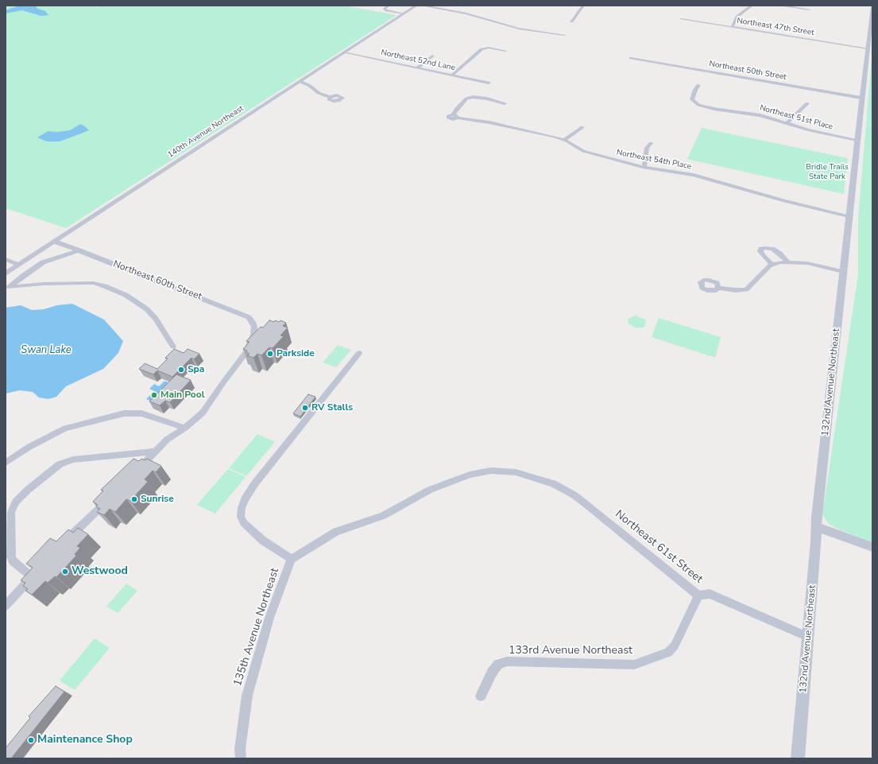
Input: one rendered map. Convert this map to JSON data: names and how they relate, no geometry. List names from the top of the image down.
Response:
{
  "streets": {
    "street": [
      "Northeast 47th Street",
      "Northeast 52nd Lane",
      "Northeast 50th Street",
      "Northeast 51st Place",
      "140th Avenue Northeast",
      "Northeast 54th Place",
      "Northeast 60th Street",
      "132nd Avenue Northeast",
      "Northeast 61st Street",
      "135th Avenue Northeast",
      "133rd Avenue Northeast"
    ]
  },
  "crossings": [
    ["Northeast 47th Street", "132nd Avenue Northeast"],
    ["Northeast 52nd Lane", "140th Avenue Northeast"],
    ["Northeast 50th Street", "132nd Avenue Northeast"],
    ["Northeast 51st Place", "132nd Avenue Northeast"],
    ["140th Avenue Northeast", "Northeast 60th Street"],
    ["Northeast 54th Place", "132nd Avenue Northeast"],
    ["132nd Avenue Northeast", "Northeast 61st Street"],
    ["Northeast 61st Street", "135th Avenue Northeast"],
    ["Northeast 61st Street", "133rd Avenue Northeast"]
  ],
  "water": ["Swan Lake"],
  "parks": ["Bridle Trails State Park"],
  "places": [
    "Parkside",
    "Spa",
    "Main Pool",
    "RV Stalls",
    "Sunrise",
    "Westwood",
    "Maintenance Shop"
  ]
}
